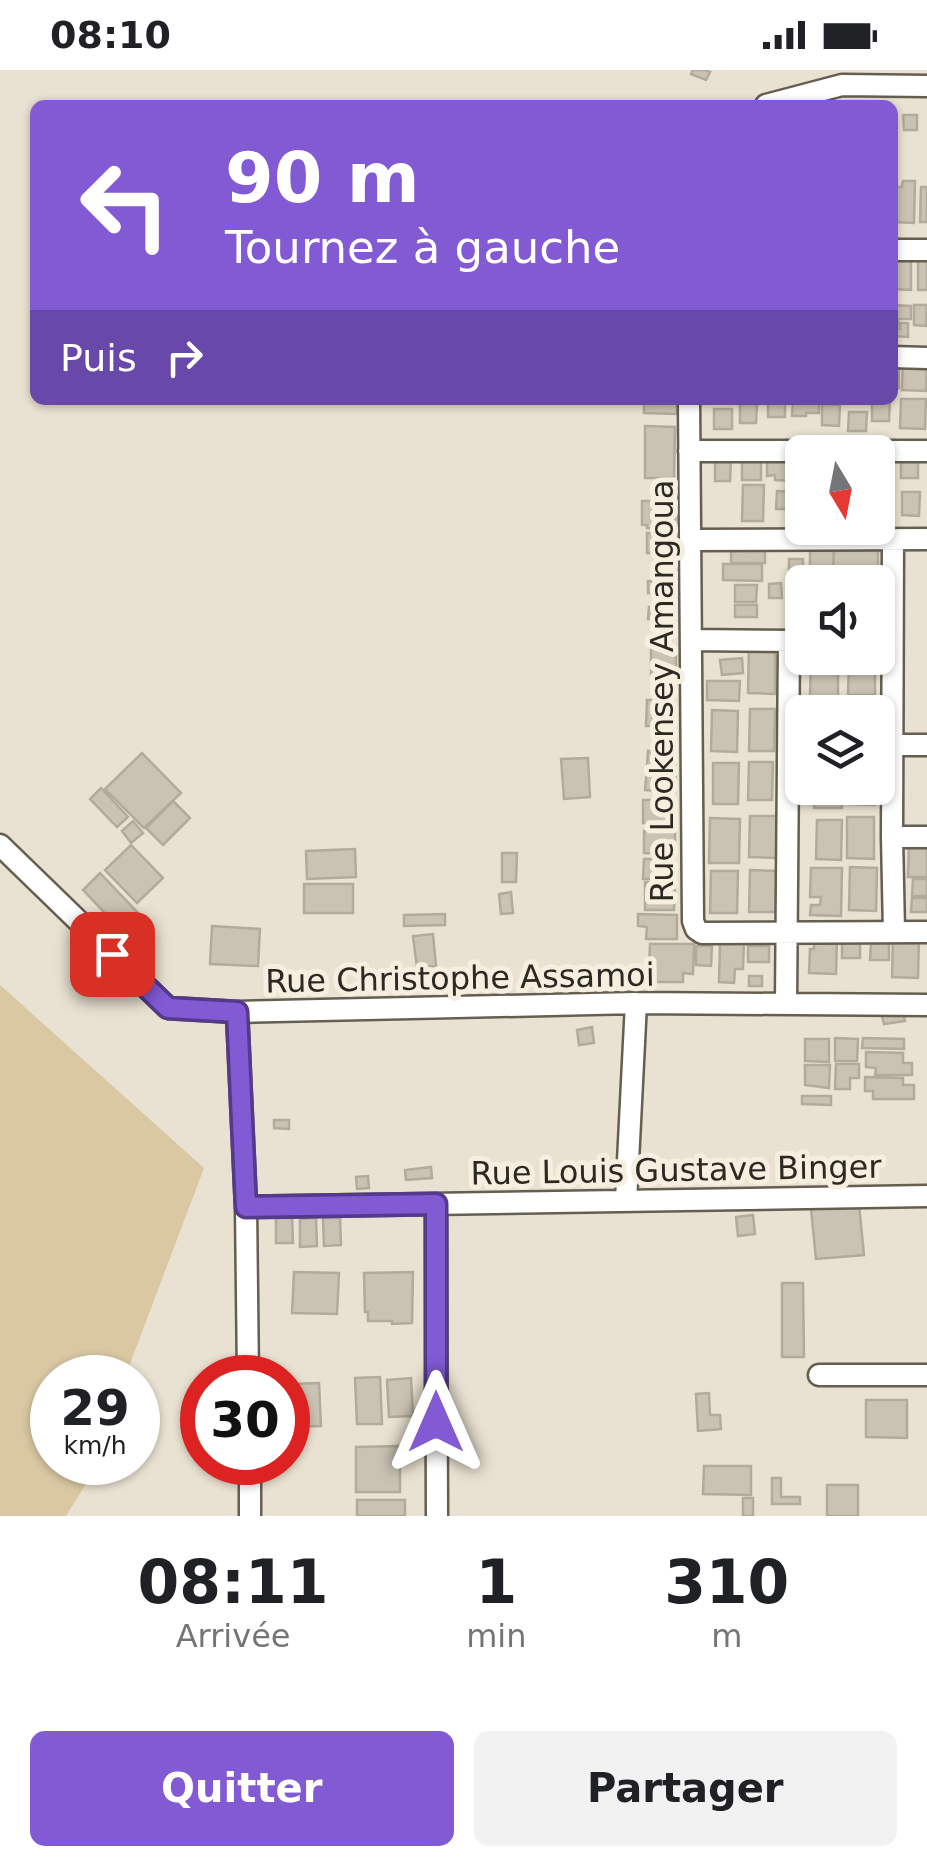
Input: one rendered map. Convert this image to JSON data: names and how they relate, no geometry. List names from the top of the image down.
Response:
{
  "streets": {
    "street": ["Rue Lookensey Amangoua", "Rue Christophe Assamoi", "Rue Louis Gustave Binger"]
  },
  "north": "bottom",
  "page": {
    "status": "08:10",
    "turn": ["90 m", "Tournez à gauche"],
    "then": "Puis",
    "speed": "29 km/h",
    "limit": "30",
    "eta": [
      "08:11",
      "Arrivée",
      "1",
      "min",
      "310",
      "m"
    ],
    "buttons": ["Quitter", "Partager"]
  }
}
